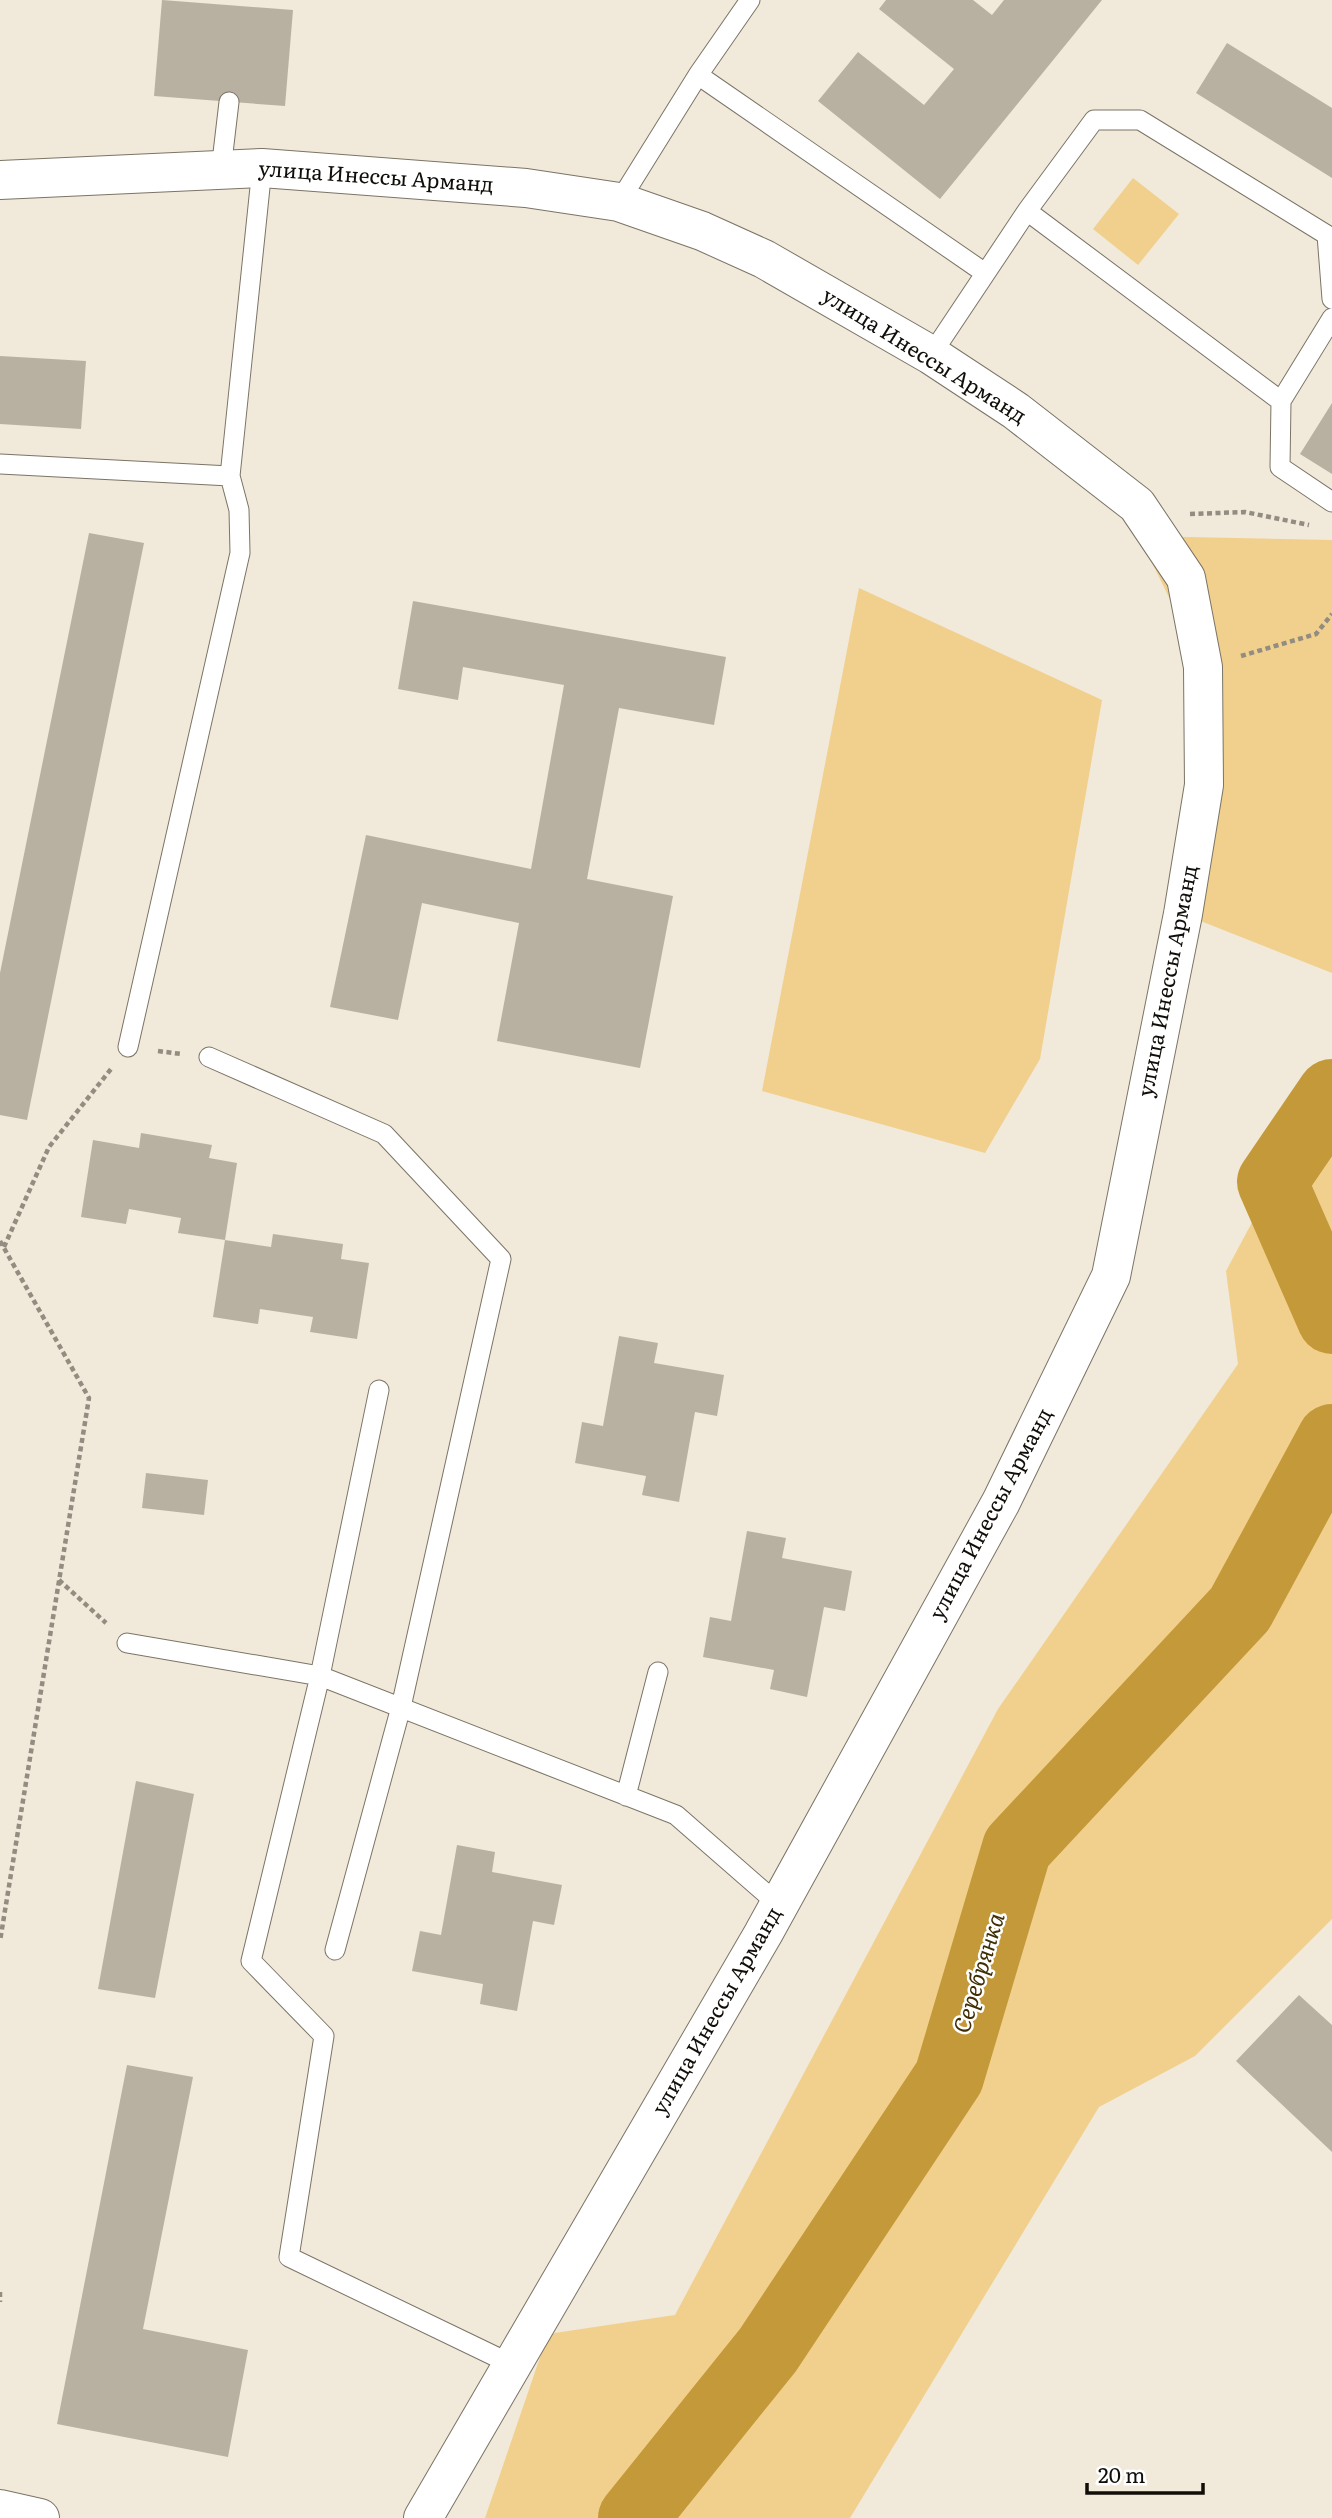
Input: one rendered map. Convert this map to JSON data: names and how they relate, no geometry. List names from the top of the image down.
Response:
{
  "streets": {
    "street": ["улица Инессы Арманд"]
  },
  "water": ["Серебрянка"],
  "scale_bar": "20 m"
}
